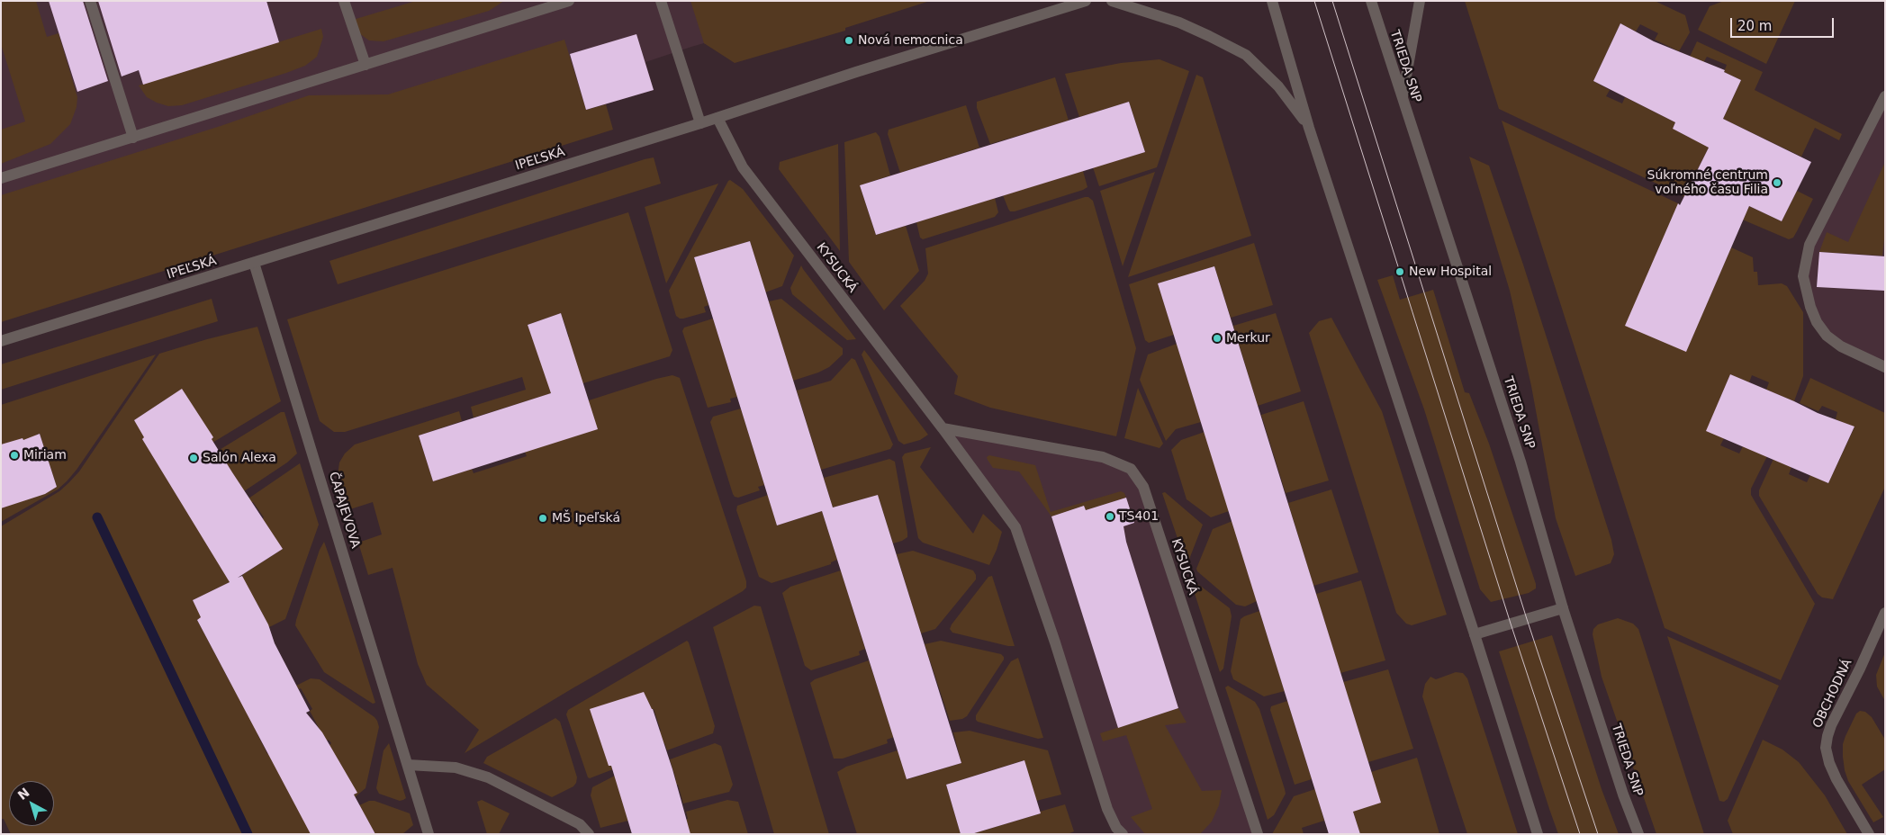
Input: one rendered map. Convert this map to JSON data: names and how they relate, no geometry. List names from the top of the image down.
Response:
{
  "streets": {
    "street": [
      "TRIEDA SNP",
      "IPEĽSKÁ",
      "KYSUCKÁ",
      "ČAPAJEVOVA",
      "OBCHODNÁ"
    ]
  },
  "crossings": [
    ["IPEĽSKÁ", "KYSUCKÁ"],
    ["IPEĽSKÁ", "ČAPAJEVOVA"]
  ],
  "places": [
    "Nová nemocnica",
    "Súkromné centrum voľného času Filia",
    "New Hospital",
    "Merkur",
    "Miriam",
    "Salón Alexa",
    "TS401",
    "MŠ Ipeľská"
  ],
  "scale_bar": "20 m",
  "north": "top left"
}
